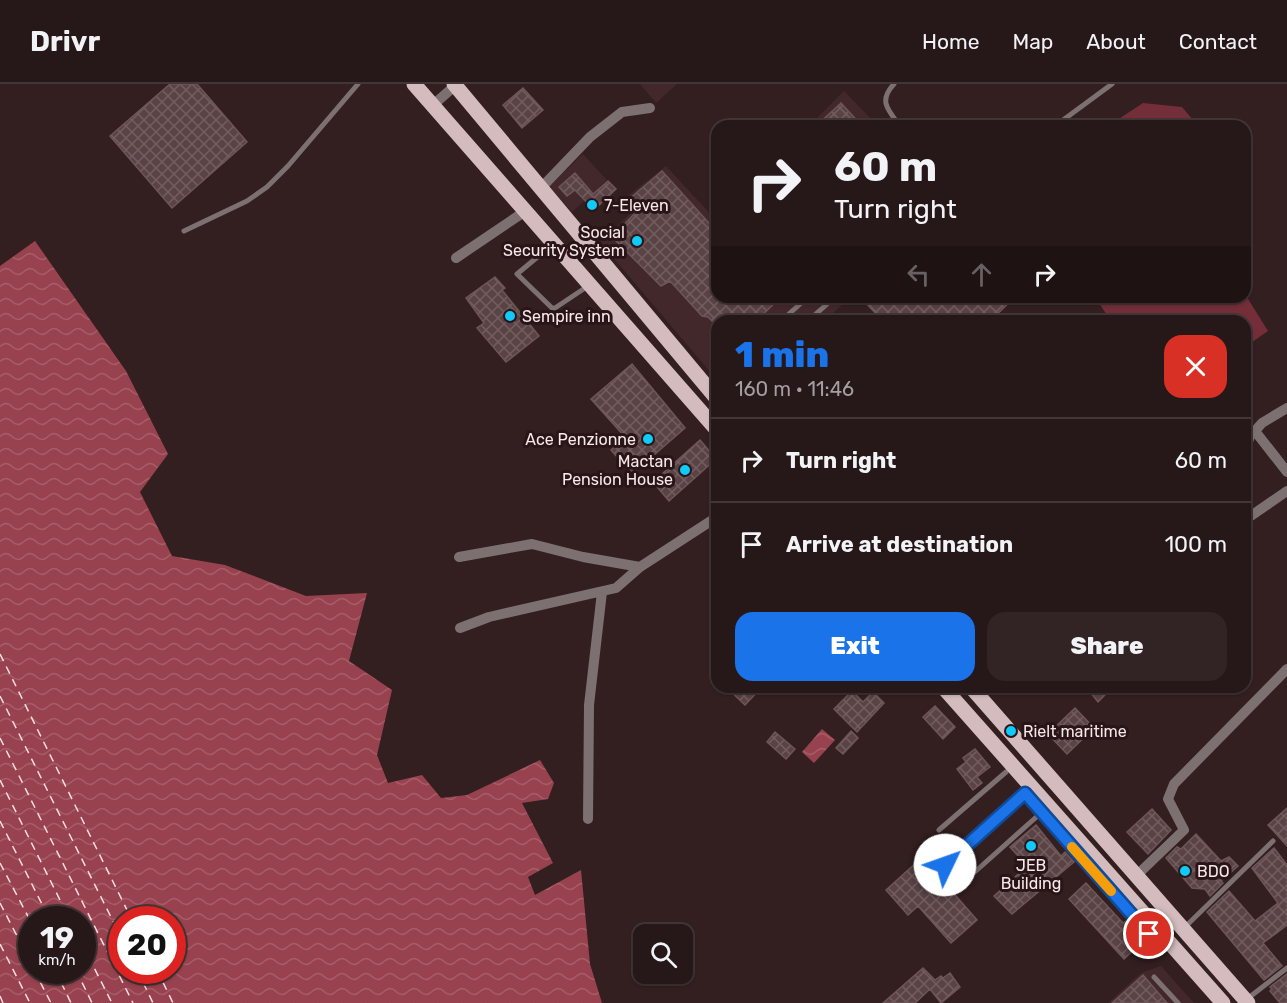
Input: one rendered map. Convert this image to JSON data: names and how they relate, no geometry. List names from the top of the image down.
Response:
{
  "places": [
    "7-Eleven",
    "Social Security System",
    "Sempire inn",
    "Ace Penzionne",
    "Mactan Pension House",
    "Rielt maritime",
    "JEB Building",
    "BDO"
  ],
  "page": {
    "header": "Drivr",
    "nav": [
      "Home",
      "Map",
      "About",
      "Contact"
    ],
    "turn": ["60 m", "Turn right"],
    "heading": ["1 min", "160 m · 11:46"],
    "list": [
      {
        "name": "Turn right",
        "value": "60 m"
      },
      {
        "name": "Arrive at destination",
        "value": "100 m"
      }
    ],
    "buttons": ["Exit", "Share"],
    "speed": "19 km/h",
    "limit": "20"
  }
}
